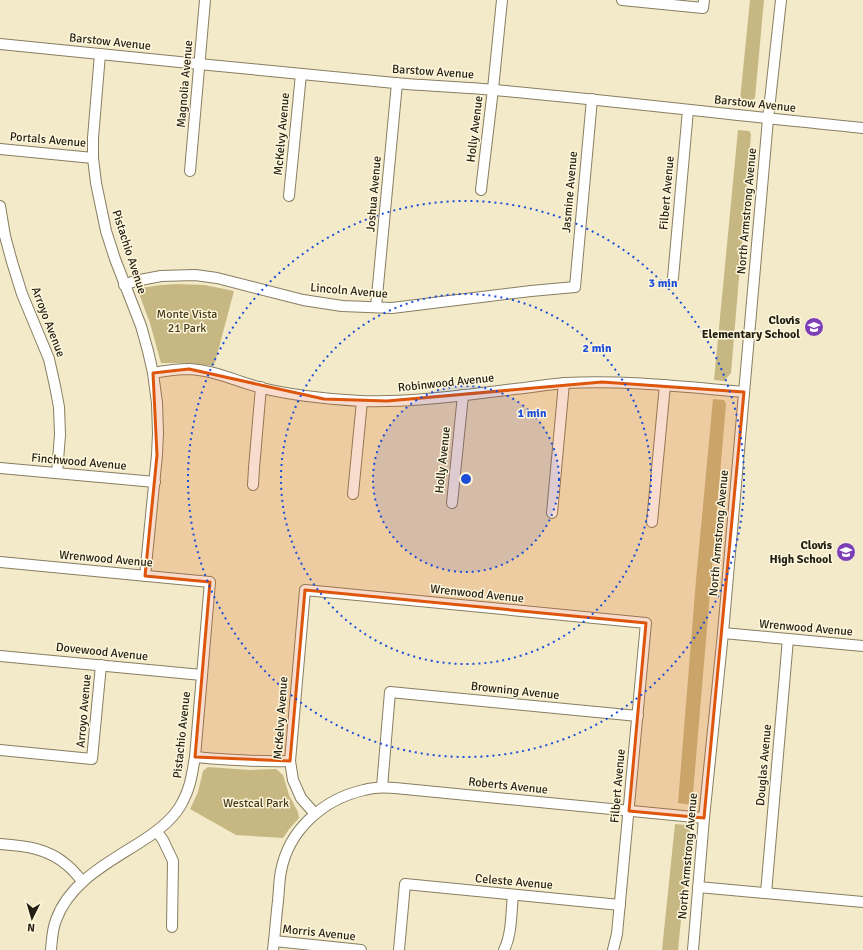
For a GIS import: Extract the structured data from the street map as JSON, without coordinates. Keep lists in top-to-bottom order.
{
  "streets": {
    "street": [
      "Barstow Avenue",
      "Magnolia Avenue",
      "Holly Avenue",
      "McKelvy Avenue",
      "Portals Avenue",
      "Jasmine Avenue",
      "Filbert Avenue",
      "Joshua Avenue",
      "North Armstrong Avenue",
      "Pistachio Avenue",
      "Lincoln Avenue",
      "Arroyo Avenue",
      "Robinwood Avenue",
      "Finchwood Avenue",
      "Wrenwood Avenue",
      "Dovewood Avenue",
      "Browning Avenue",
      "Douglas Avenue",
      "Roberts Avenue",
      "Celeste Avenue",
      "Morris Avenue"
    ]
  },
  "crossings": [
    ["Barstow Avenue", "Magnolia Avenue"],
    ["Barstow Avenue", "Holly Avenue"],
    ["Barstow Avenue", "McKelvy Avenue"],
    ["Barstow Avenue", "Jasmine Avenue"],
    ["Barstow Avenue", "Filbert Avenue"],
    ["Barstow Avenue", "Joshua Avenue"],
    ["Barstow Avenue", "North Armstrong Avenue"],
    ["Barstow Avenue", "Pistachio Avenue"],
    ["Holly Avenue", "Robinwood Avenue"],
    ["McKelvy Avenue", "Wrenwood Avenue"],
    ["McKelvy Avenue", "Roberts Avenue"],
    ["Portals Avenue", "Pistachio Avenue"],
    ["Jasmine Avenue", "Lincoln Avenue"],
    ["Filbert Avenue", "Wrenwood Avenue"],
    ["Filbert Avenue", "Browning Avenue"],
    ["Filbert Avenue", "Roberts Avenue"],
    ["Filbert Avenue", "Celeste Avenue"],
    ["Joshua Avenue", "Lincoln Avenue"],
    ["North Armstrong Avenue", "Robinwood Avenue"],
    ["North Armstrong Avenue", "Wrenwood Avenue"],
    ["North Armstrong Avenue", "Roberts Avenue"],
    ["Pistachio Avenue", "Lincoln Avenue"],
    ["Pistachio Avenue", "Robinwood Avenue"],
    ["Pistachio Avenue", "Finchwood Avenue"],
    ["Pistachio Avenue", "Wrenwood Avenue"],
    ["Pistachio Avenue", "Dovewood Avenue"],
    ["Arroyo Avenue", "Finchwood Avenue"],
    ["Arroyo Avenue", "Dovewood Avenue"],
    ["Wrenwood Avenue", "Douglas Avenue"],
    ["Browning Avenue", "Roberts Avenue"]
  ],
  "parks": ["Monte Vista 21 Park", "Westcal Park"],
  "places": {
    "school or university": ["Clovis Elementary School", "Clovis High School"]
  },
  "north": "bottom",
  "rings": ["3 min", "2 min", "1 min"]
}
